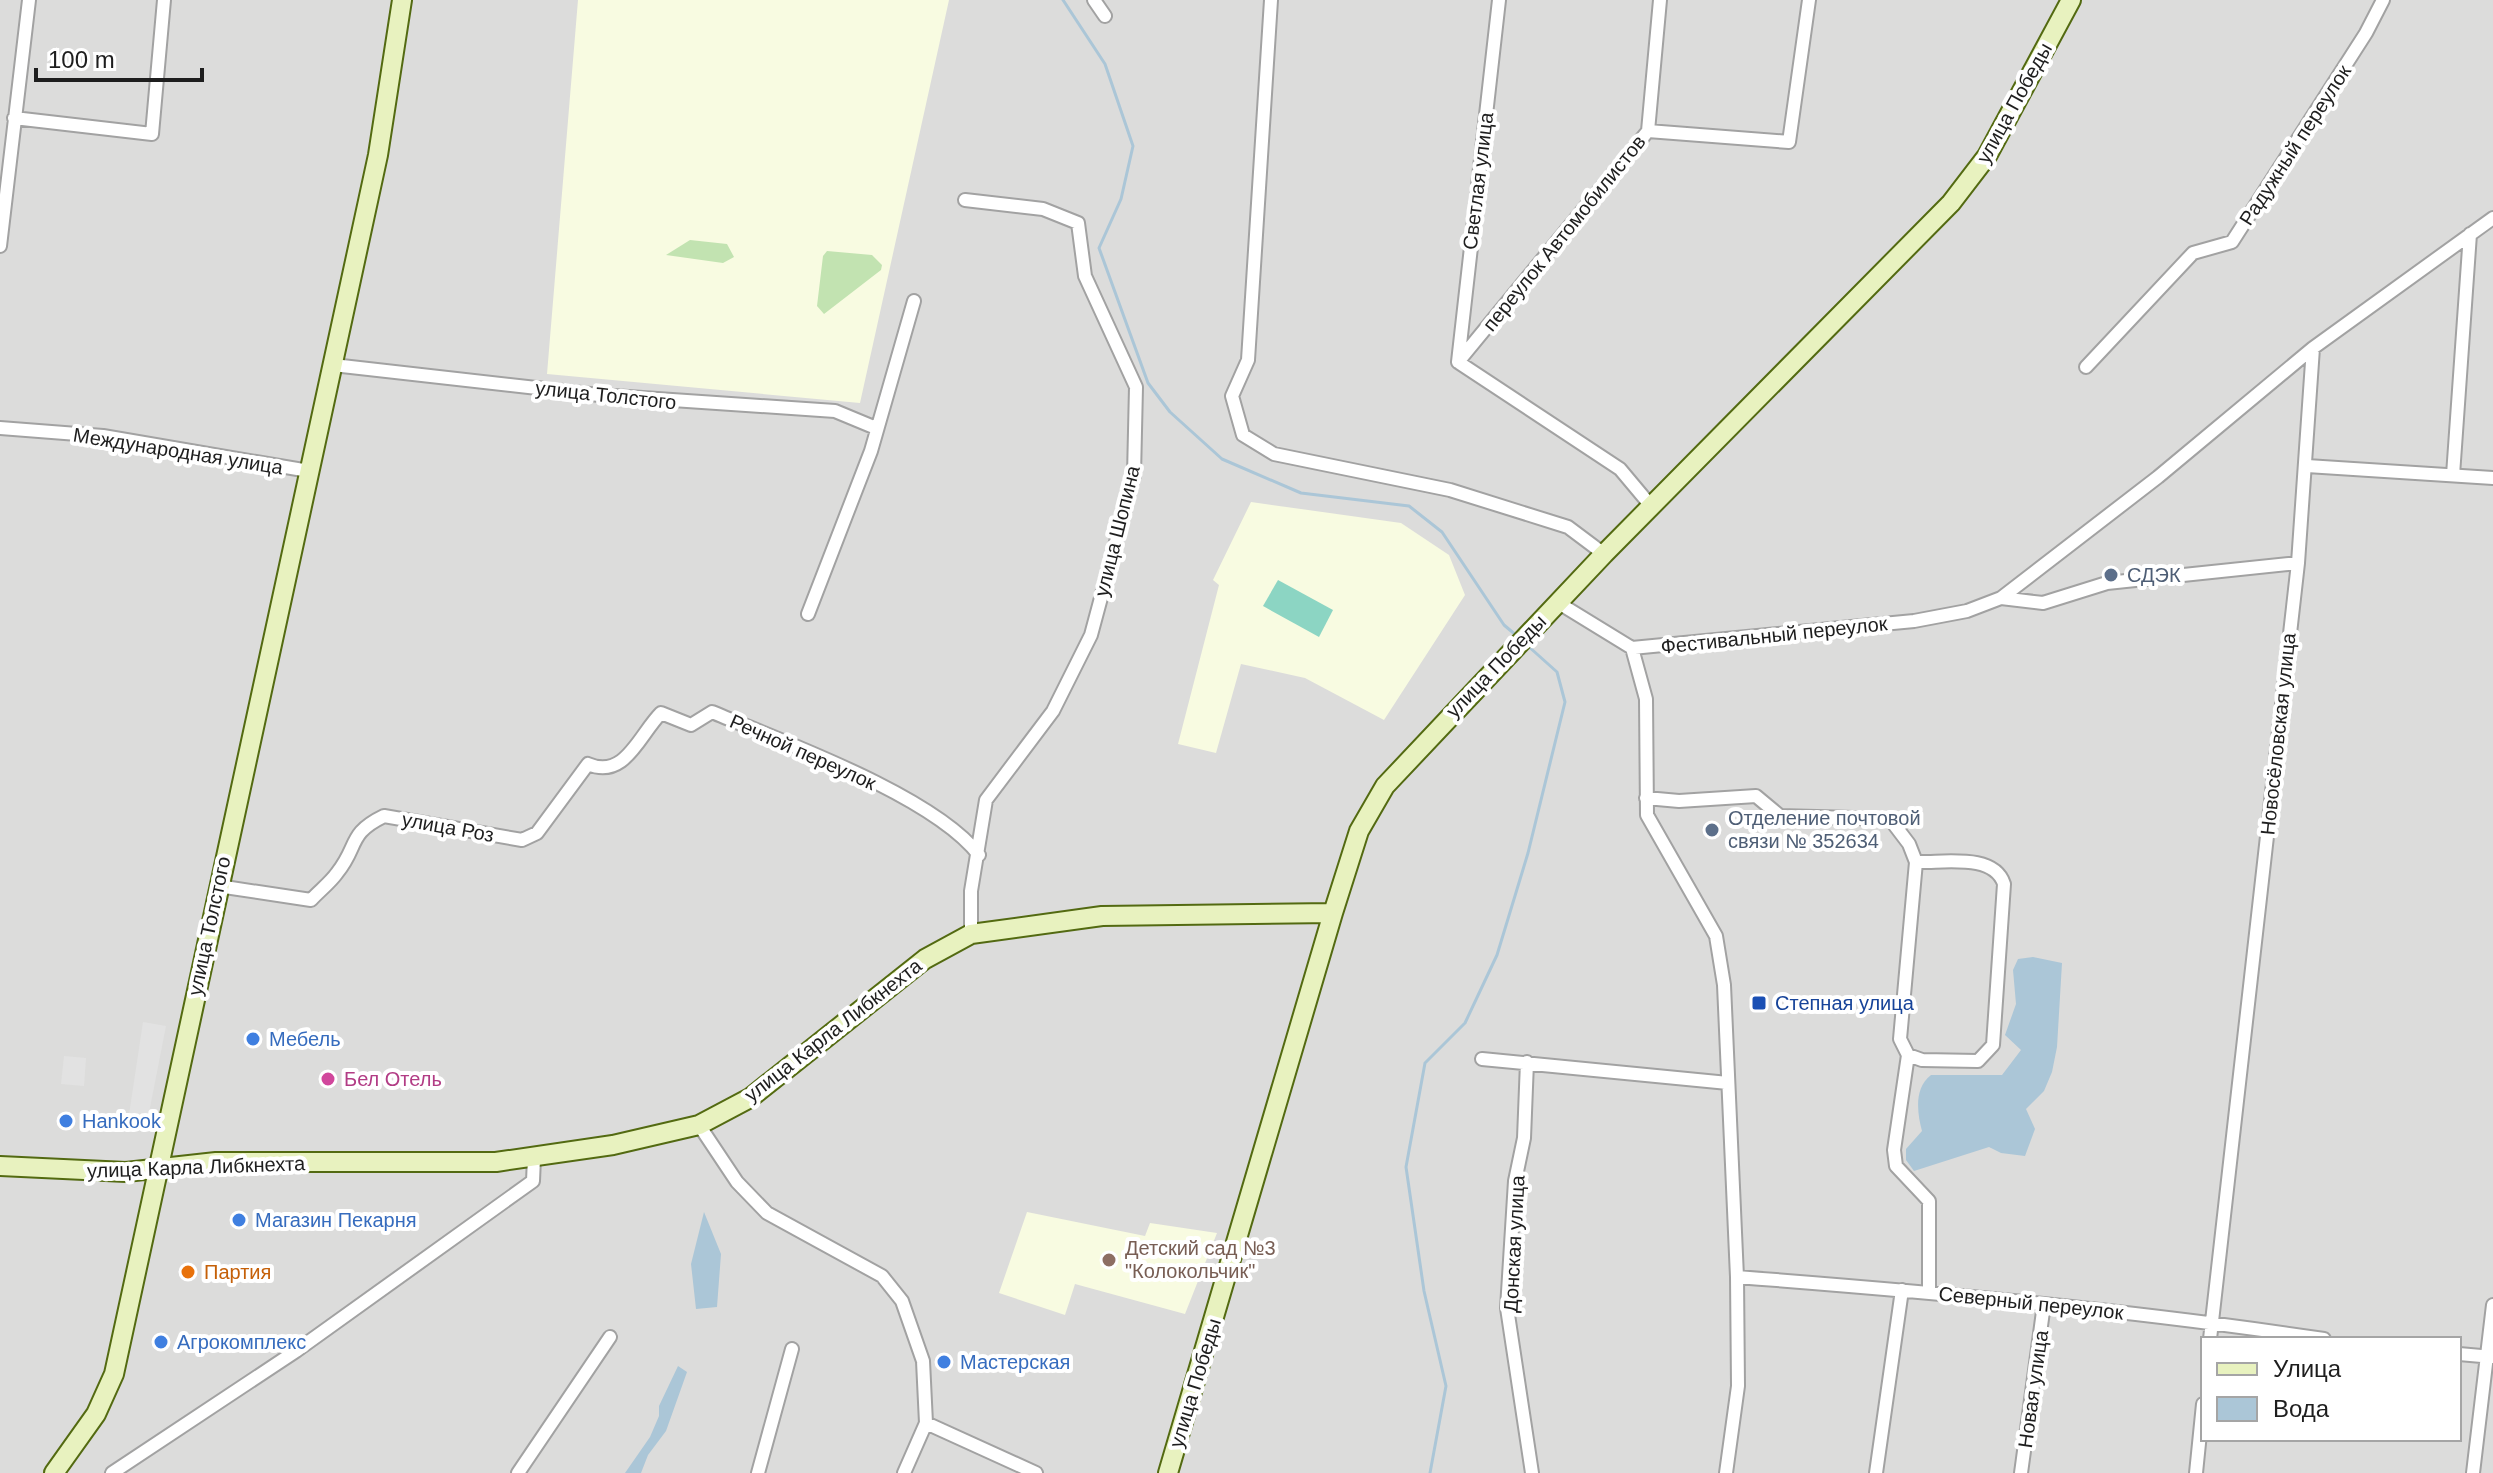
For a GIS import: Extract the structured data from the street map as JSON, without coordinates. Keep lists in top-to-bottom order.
{
  "streets": {
    "street": [
      "улица Победы",
      "Радужный переулок",
      "Светлая улица",
      "переулок Автомобилистов",
      "улица Толстого",
      "Международная улица",
      "улица Шопина",
      "Фестивальный переулок",
      "Новосёловская улица",
      "Речной переулок",
      "улица Роз",
      "улица Карла Либкнехта",
      "Донская улица",
      "Северный переулок",
      "Новая улица"
    ]
  },
  "crossings": [
    ["улица Победы", "Фестивальный переулок"],
    ["улица Победы", "улица Карла Либкнехта"],
    ["Светлая улица", "переулок Автомобилистов"],
    ["улица Толстого", "Международная улица"],
    ["улица Толстого", "улица Роз"],
    ["улица Толстого", "улица Карла Либкнехта"],
    ["улица Шопина", "Речной переулок"],
    ["улица Шопина", "улица Карла Либкнехта"],
    ["Фестивальный переулок", "Новосёловская улица"],
    ["Новосёловская улица", "Северный переулок"],
    ["Речной переулок", "улица Роз"],
    ["Северный переулок", "Новая улица"]
  ],
  "places": {
    "other": [
      "СДЭК",
      "Отделение почтовой связи № 352634",
      "Мебель",
      "Бел Отель",
      "Hankook",
      "Магазин Пекарня",
      "Детский сад №3 \"Колокольчик\"",
      "Партия",
      "Агрокомплекс",
      "Мастерская"
    ],
    "transit": ["Степная улица"]
  },
  "legend": ["Улица", "Вода"],
  "scale_bar": "100 m"
}
